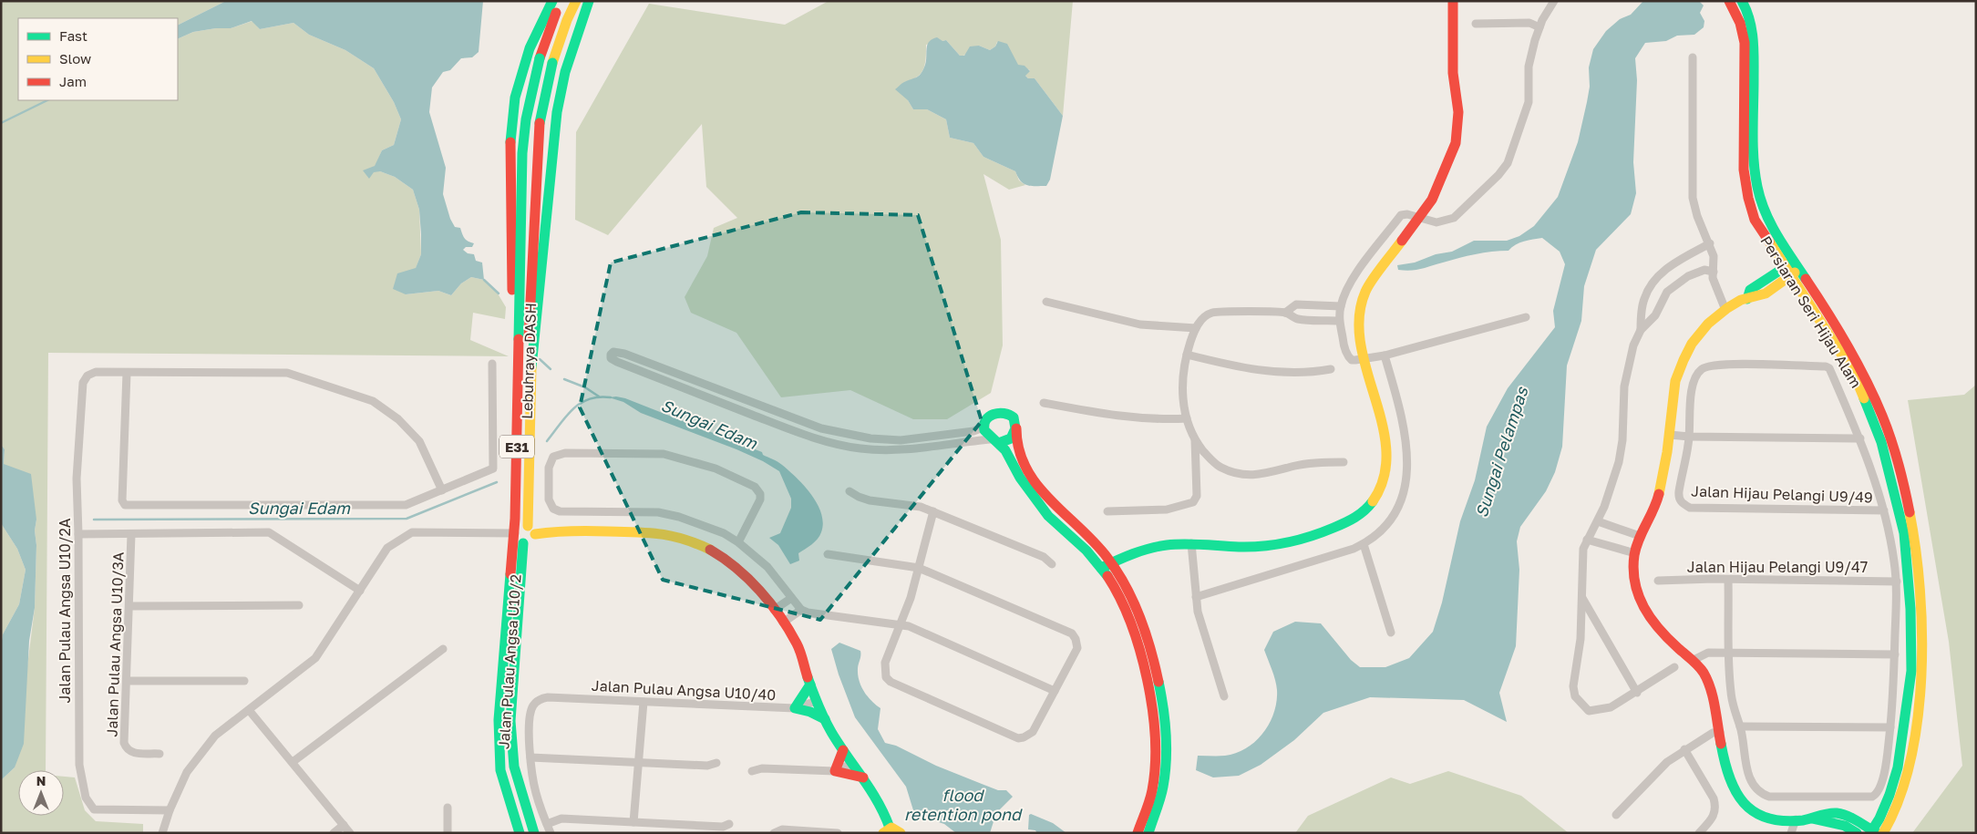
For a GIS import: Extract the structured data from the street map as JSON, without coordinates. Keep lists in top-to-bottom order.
{
  "streets": {
    "main road": [
      "Persiaran Seri Hijau Alam",
      "Lebuhraya DASH",
      "E31",
      "Jalan Pulau Angsa U10/2"
    ],
    "street": [
      "Jalan Hijau Pelangi U9/49",
      "Jalan Hijau Pelangi U9/47",
      "Jalan Pulau Angsa U10/2A",
      "Jalan Pulau Angsa U10/3A",
      "Jalan Pulau Angsa U10/40"
    ]
  },
  "crossings": [
    ["Lebuhraya DASH", "Jalan Pulau Angsa U10/2"]
  ],
  "water": ["Sungai Edam", "Sungai Pelampas", "flood retention pond"],
  "legend": ["Fast", "Slow", "Jam"],
  "north": "top"
}
